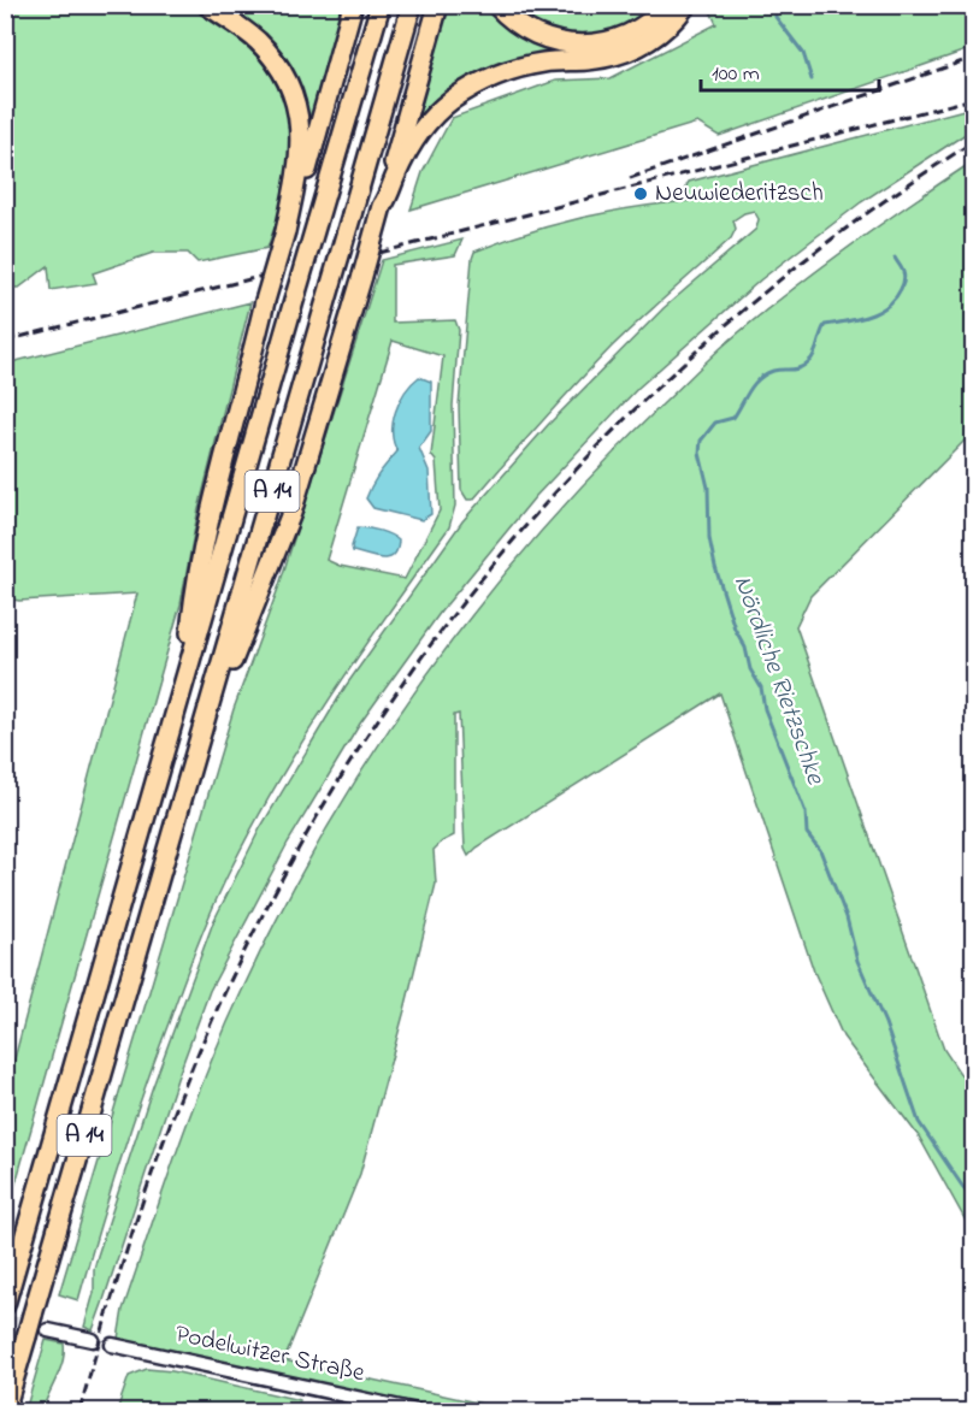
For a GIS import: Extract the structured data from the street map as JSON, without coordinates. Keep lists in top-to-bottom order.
{
  "streets": {
    "highway": ["A 14"],
    "street": ["Podelwitzer Straße"]
  },
  "water": ["Nördliche Rietzschke"],
  "places": ["Neuwiederitzsch"],
  "scale_bar": "100 m"
}
